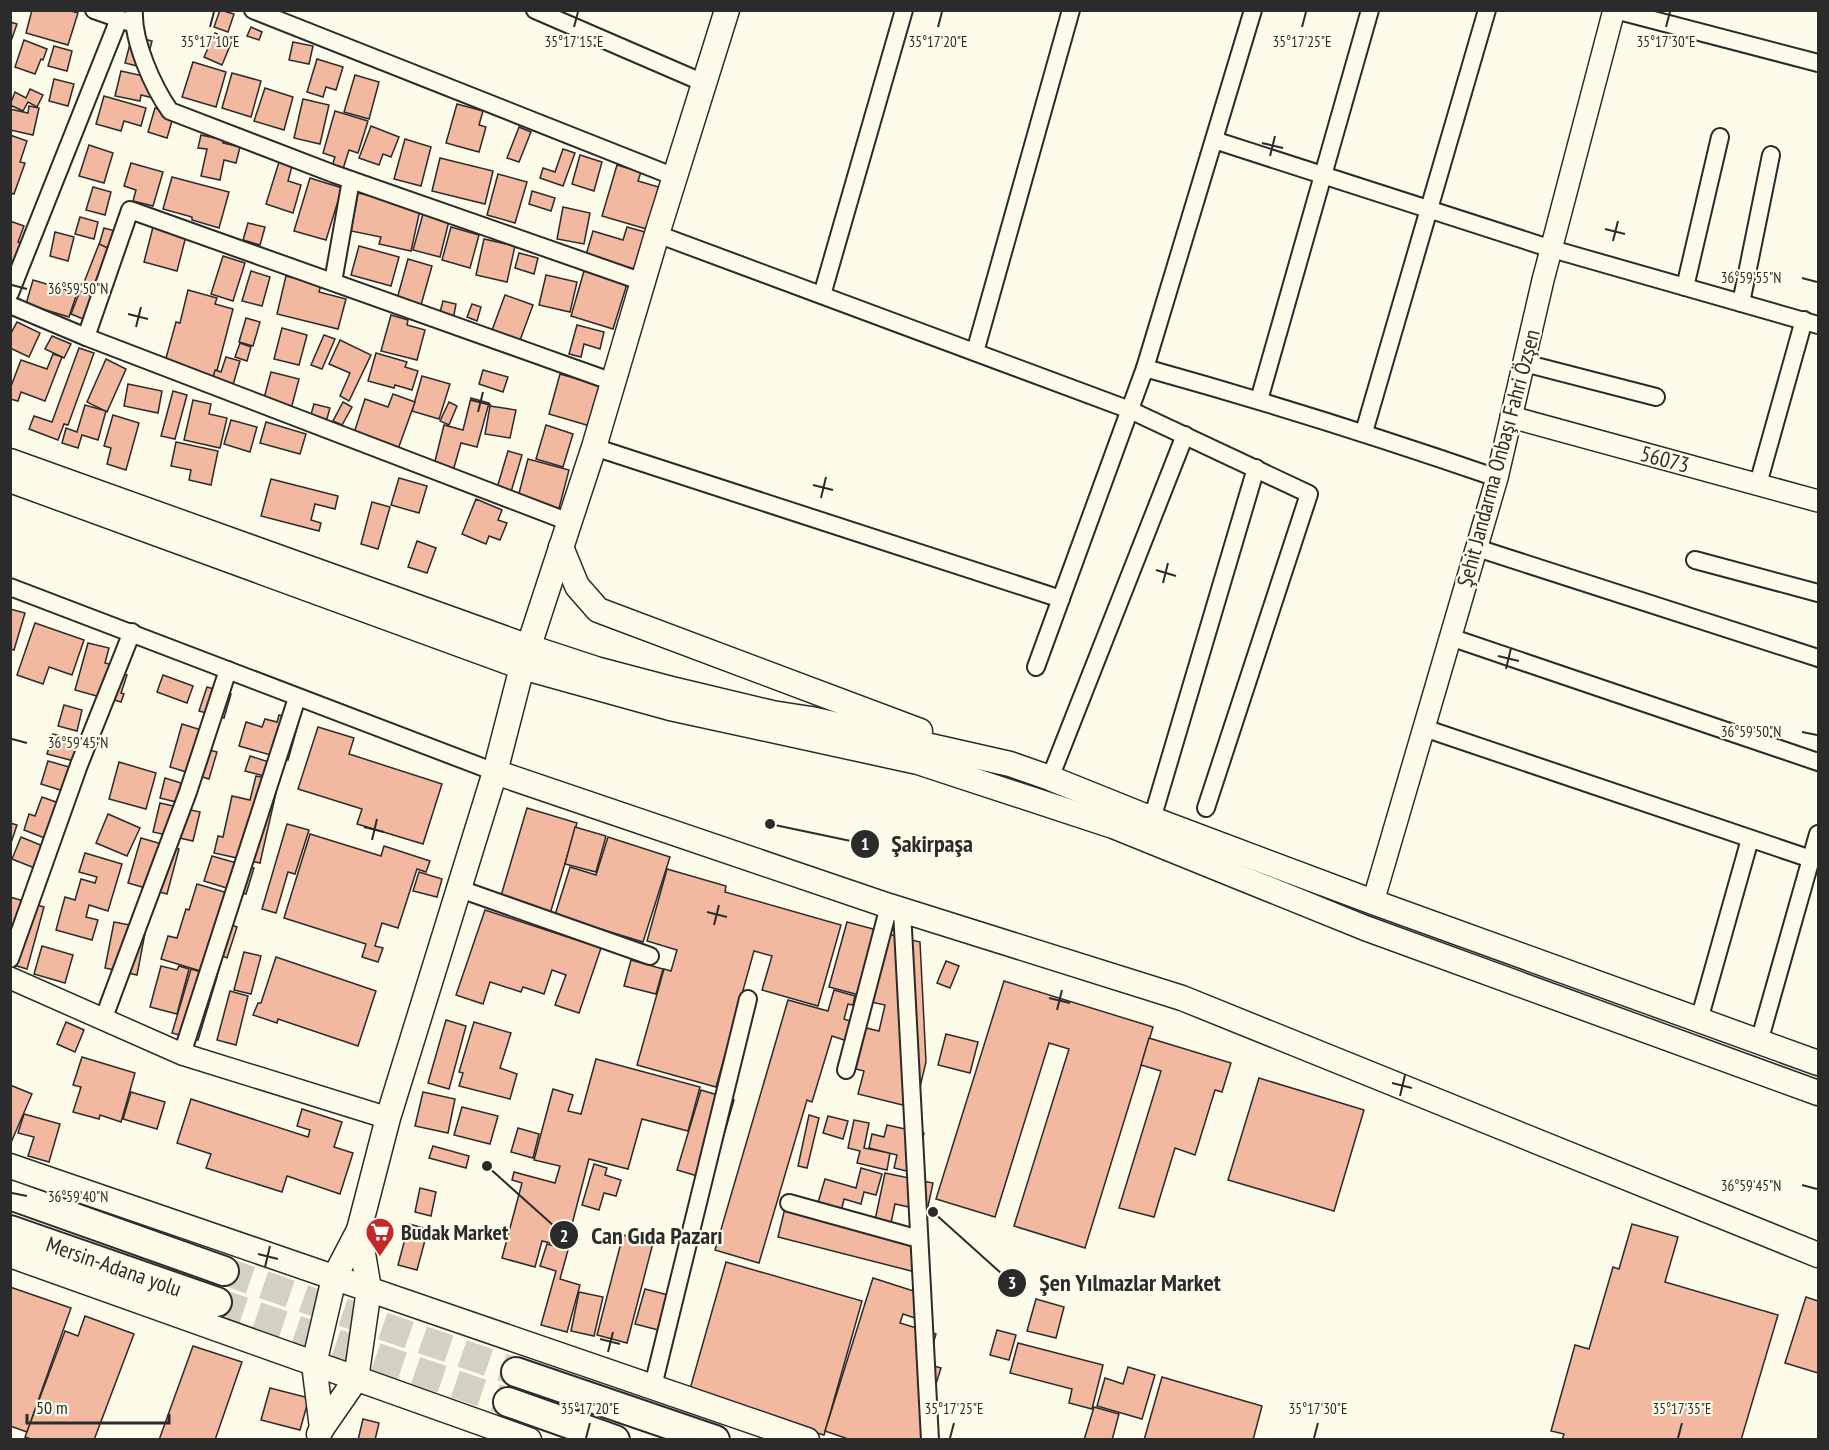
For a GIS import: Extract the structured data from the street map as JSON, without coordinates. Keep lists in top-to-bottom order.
{
  "streets": {
    "highway": ["Mersin-Adana yolu"],
    "street": ["Şehit Jandarma Onbaşı Fahri Özşen", "56073"]
  },
  "crossings": [
    ["Şehit Jandarma Onbaşı Fahri Özşen", "56073"]
  ],
  "places": {
    "other": ["Şakirpaşa", "Can Gıda Pazarı", "Şen Yılmazlar Market"],
    "supermarket": ["Budak Market"]
  },
  "scale_bar": "50 m",
  "coordinates": [
    "35°17'10\"E",
    "35°17'15\"E",
    "35°17'20\"E",
    "35°17'25\"E",
    "35°17'30\"E",
    "36°59'55\"N",
    "36°59'50\"N",
    "36°59'45\"N",
    "36°59'40\"N",
    "35°17'35\"E"
  ]
}
